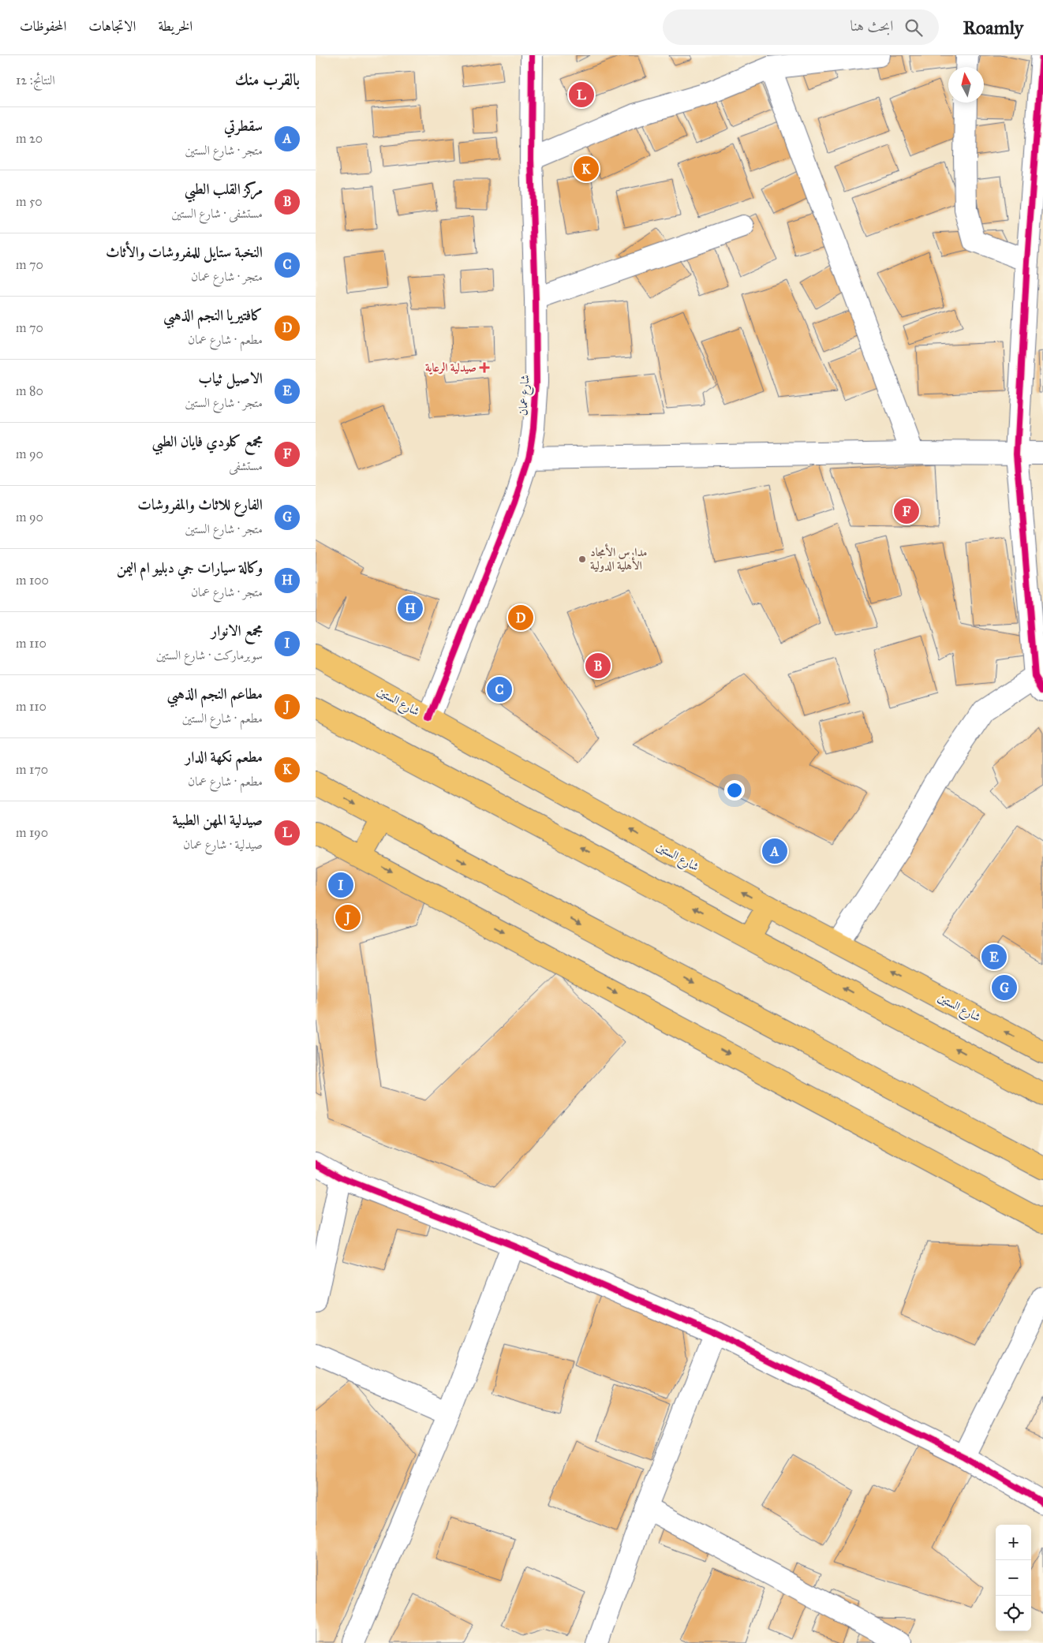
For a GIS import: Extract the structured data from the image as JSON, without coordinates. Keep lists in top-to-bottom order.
{
  "streets": {
    "main road": ["شارع الستين"],
    "street": ["شارع عمان"]
  },
  "crossings": [
    ["شارع عمان", "شارع الستين"]
  ],
  "places": {
    "health": ["صيدلية الرعاية"],
    "other": ["مدارس الأمجاد الأهلية الدولية"]
  },
  "north": "top",
  "page": {
    "header": "Roamly",
    "search": "ابحث هنا",
    "nav": ["الخريطة", "الاتجاهات", "المحفوظات"],
    "heading": ["بالقرب منك", "النتائج: 12"],
    "pins": [
      "L",
      "K",
      "F",
      "H",
      "D",
      "B",
      "C",
      "A",
      "I",
      "J",
      "E",
      "G"
    ],
    "list": [
      {
        "mark": "A",
        "name": "سقطرتي",
        "note": "متجر · شارع الستين",
        "value": "20 m"
      },
      {
        "mark": "B",
        "name": "مركز القلب الطبي",
        "note": "مستشفى · شارع الستين",
        "value": "50 m"
      },
      {
        "mark": "C",
        "name": "النخبة ستايل للمفروشات والأثاث",
        "note": "متجر · شارع عمان",
        "value": "70 m"
      },
      {
        "mark": "D",
        "name": "كافتيريا النجم الذهبي",
        "note": "مطعم · شارع عمان",
        "value": "70 m"
      },
      {
        "mark": "E",
        "name": "الاصيل ثياب",
        "note": "متجر · شارع الستين",
        "value": "80 m"
      },
      {
        "mark": "F",
        "name": "مجمع كلودي فايان الطبي",
        "note": "مستشفى",
        "value": "90 m"
      },
      {
        "mark": "G",
        "name": "الفارع للاثاث والمفروشات",
        "note": "متجر · شارع الستين",
        "value": "90 m"
      },
      {
        "mark": "H",
        "name": "وكالة سيارات جي دبليو ام اليمن",
        "note": "متجر · شارع عمان",
        "value": "100 m"
      },
      {
        "mark": "I",
        "name": "مجمع الانوار",
        "note": "سوبرماركت · شارع الستين",
        "value": "110 m"
      },
      {
        "mark": "J",
        "name": "مطاعم النجم الذهبي",
        "note": "مطعم · شارع الستين",
        "value": "110 m"
      },
      {
        "mark": "K",
        "name": "مطعم نكهة الدار",
        "note": "مطعم · شارع عمان",
        "value": "170 m"
      },
      {
        "mark": "L",
        "name": "صيدلية المهن الطبية",
        "note": "صيدلية · شارع عمان",
        "value": "190 m"
      }
    ],
    "map_buttons": ["+", "−"]
  }
}
